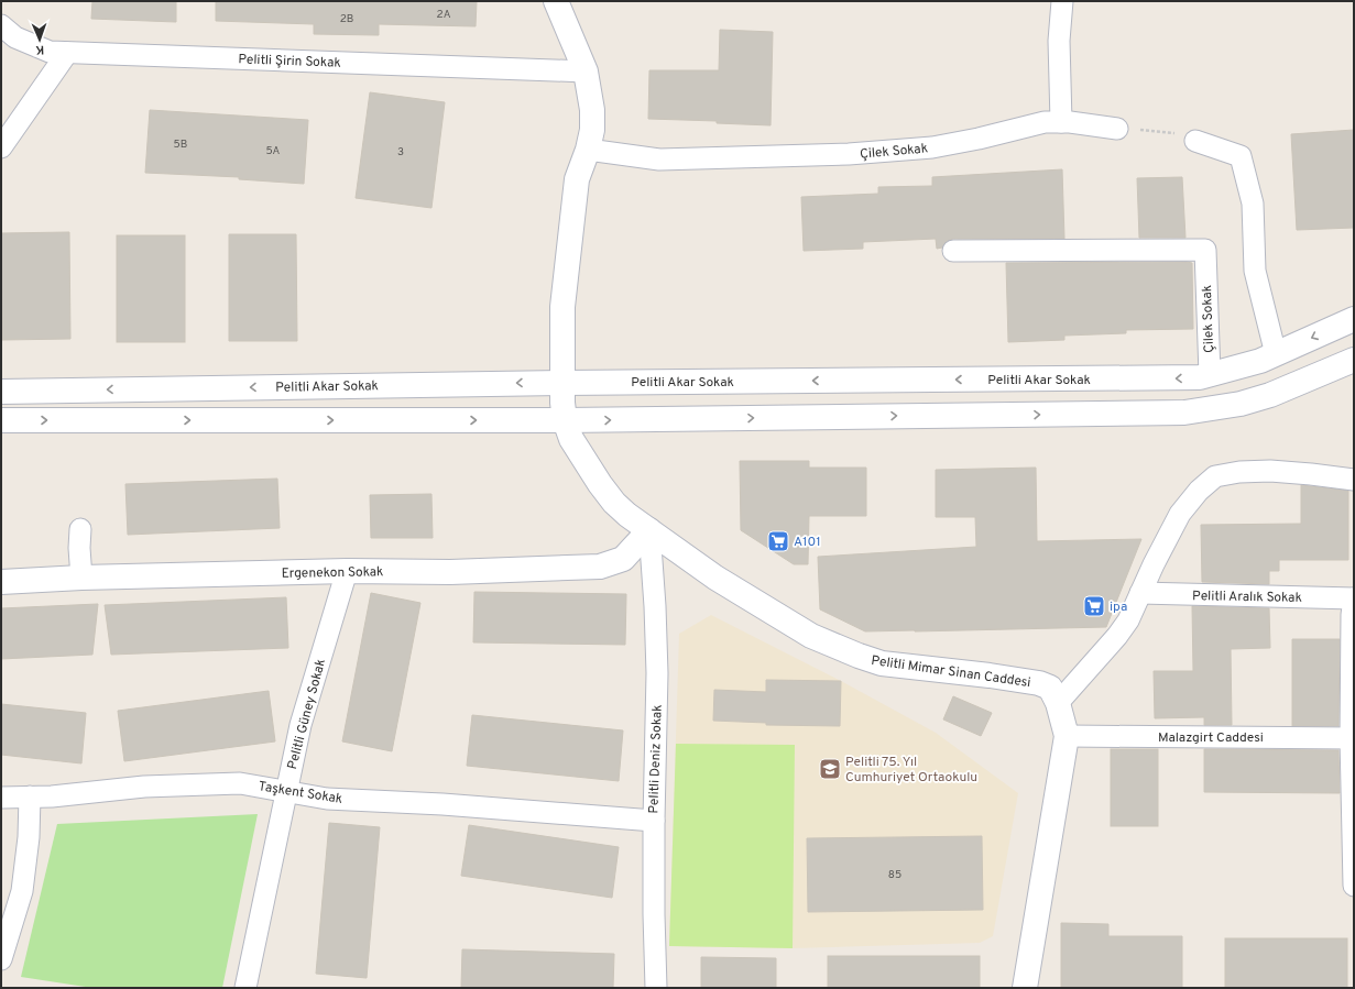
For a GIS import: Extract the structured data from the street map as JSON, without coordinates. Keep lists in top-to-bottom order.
{
  "streets": {
    "main road": ["Pelitli Akar Sokak", "Ergenekon Sokak", "Pelitli Mimar Sinan Caddesi"],
    "street": [
      "Pelitli Şirin Sokak",
      "Çilek Sokak",
      "Pelitli Aralık Sokak",
      "Pelitli Güney Sokak",
      "Malazgirt Caddesi",
      "Pelitli Deniz Sokak",
      "Taşkent Sokak"
    ]
  },
  "crossings": [
    ["Pelitli Şirin Sokak", "Pelitli Mimar Sinan Caddesi"],
    ["Çilek Sokak", "Pelitli Akar Sokak"],
    ["Çilek Sokak", "Pelitli Mimar Sinan Caddesi"],
    ["Pelitli Akar Sokak", "Pelitli Mimar Sinan Caddesi"],
    ["Ergenekon Sokak", "Pelitli Mimar Sinan Caddesi"],
    ["Ergenekon Sokak", "Pelitli Güney Sokak"],
    ["Ergenekon Sokak", "Pelitli Deniz Sokak"],
    ["Pelitli Mimar Sinan Caddesi", "Malazgirt Caddesi"],
    ["Pelitli Mimar Sinan Caddesi", "Pelitli Deniz Sokak"],
    ["Pelitli Güney Sokak", "Taşkent Sokak"],
    ["Pelitli Deniz Sokak", "Taşkent Sokak"]
  ],
  "places": {
    "supermarket": ["A101", "ipa"],
    "school or university": ["Pelitli 75. Yıl Cumhuriyet Ortaokulu"]
  },
  "house_numbers": [
    "2A",
    "2B",
    "5B",
    "5A",
    "3",
    "85"
  ],
  "north": "bottom"
}
